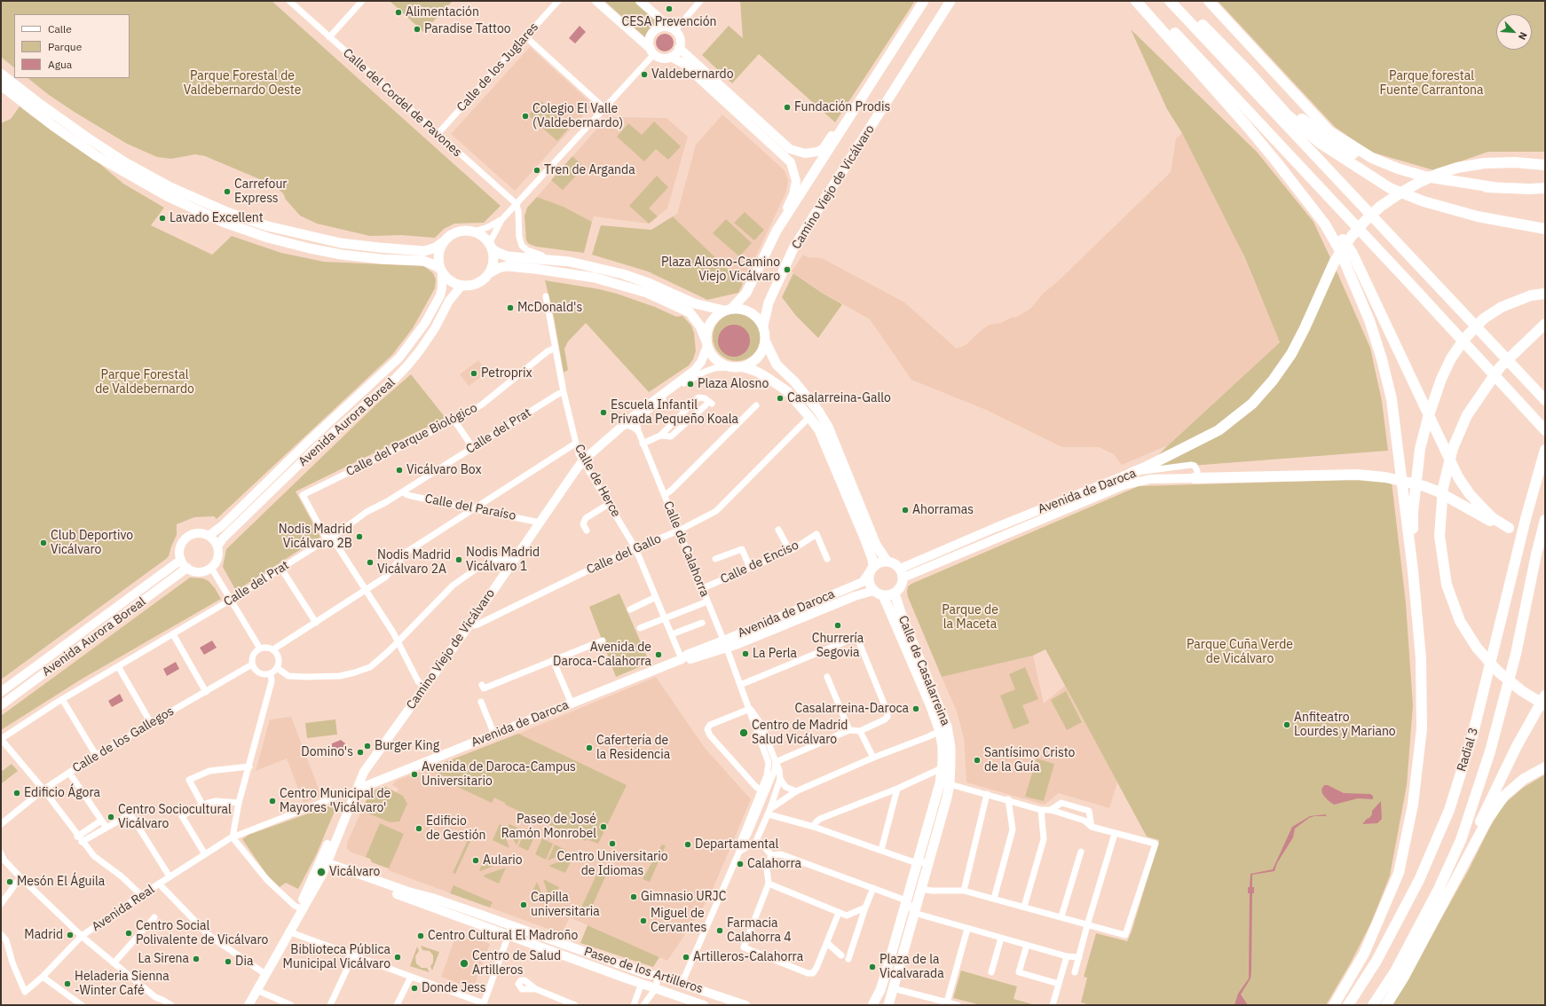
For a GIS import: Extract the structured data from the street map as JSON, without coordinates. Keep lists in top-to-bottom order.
{
  "streets": {
    "highway": ["Radial 3"],
    "main road": ["Camino Viejo de Vicálvaro", "Calle de Casalarreina"],
    "street": [
      "Calle de los Juglares",
      "Calle del Cordel de Pavones",
      "Avenida Aurora Boreal",
      "Calle del Prat",
      "Calle del Parque Biológico",
      "Calle de Herce",
      "Avenida de Daroca",
      "Calle del Paraíso",
      "Calle de Calahorra",
      "Calle del Gallo",
      "Calle de Enciso",
      "Calle de los Gallegos",
      "Avenida Real",
      "Paseo de los Artilleros"
    ]
  },
  "crossings": [
    ["Calle de los Juglares", "Calle del Cordel de Pavones"],
    ["Camino Viejo de Vicálvaro", "Calle del Parque Biológico"],
    ["Camino Viejo de Vicálvaro", "Calle de Herce"],
    ["Camino Viejo de Vicálvaro", "Avenida de Daroca"],
    ["Camino Viejo de Vicálvaro", "Calle del Paraíso"],
    ["Camino Viejo de Vicálvaro", "Calle del Gallo"],
    ["Camino Viejo de Vicálvaro", "Paseo de los Artilleros"],
    ["Calle del Prat", "Calle del Parque Biológico"],
    ["Calle del Prat", "Calle de Herce"],
    ["Calle del Prat", "Calle del Paraíso"],
    ["Calle del Parque Biológico", "Calle de Herce"],
    ["Calle de Herce", "Avenida de Daroca"],
    ["Calle de Herce", "Calle del Gallo"],
    ["Avenida de Daroca", "Calle de Calahorra"],
    ["Avenida de Daroca", "Calle de Casalarreina"],
    ["Calle de Calahorra", "Calle del Gallo"],
    ["Calle de Calahorra", "Calle de Enciso"],
    ["Calle de Calahorra", "Paseo de los Artilleros"]
  ],
  "parks": [
    "Parque Forestal de Valdebernardo Oeste",
    "Parque forestal Fuente Carrantona",
    "Parque Forestal de Valdebernardo",
    "Parque de la Maceta",
    "Parque Cuña Verde de Vicálvaro"
  ],
  "places": [
    "CESA Prevención",
    "Alimentación",
    "Paradise Tattoo",
    "Valdebernardo",
    "Fundación Prodis",
    "Colegio El Valle (Valdebernardo)",
    "Tren de Arganda",
    "Carrefour Express",
    "Lavado Excellent",
    "Plaza Alosno-Camino Viejo Vicálvaro",
    "McDonald's",
    "Petroprix",
    "Plaza Alosno",
    "Casalarreina-Gallo",
    "Escuela Infantil Privada Pequeño Koala",
    "Vicálvaro Box",
    "Ahorramas",
    "Nodis Madrid Vicálvaro 2B",
    "Club Deportivo Vicálvaro",
    "Nodis Madrid Vicálvaro 1",
    "Nodis Madrid Vicálvaro 2A",
    "Churrería Segovia",
    "La Perla",
    "Avenida de Daroca-Calahorra",
    "Casalarreina-Daroca",
    "Anfiteatro Lourdes y Mariano",
    "Centro de Madrid Salud Vicálvaro",
    "Burger King",
    "Cafertería de la Residencia",
    "Domino's",
    "Santísimo Cristo de la Guía",
    "Avenida de Daroca-Campus Universitario",
    "Edificio Ágora",
    "Centro Municipal de Mayores 'Vicálvaro'",
    "Centro Sociocultural Vicálvaro",
    "Paseo de José Ramón Monrobel",
    "Edificio de Gestión",
    "Centro Universitario de Idiomas",
    "Departamental",
    "Aulario",
    "Calahorra",
    "Vicálvaro",
    "Mesón El Águila",
    "Gimnasio URJC",
    "Capilla universitaria",
    "Miguel de Cervantes",
    "Farmacia Calahorra 4",
    "Centro Social Polivalente de Vicálvaro",
    "Madrid",
    "Centro Cultural El Madroño",
    "Biblioteca Pública Municipal Vicálvaro",
    "Artilleros-Calahorra",
    "La Sirena",
    "Dia",
    "Centro de Salud Artilleros",
    "Plaza de la Vicalvarada",
    "Heladeria Sienna -Winter Café",
    "Donde Jess"
  ],
  "legend": ["Calle", "Parque", "Agua"],
  "north": "bottom right"
}
